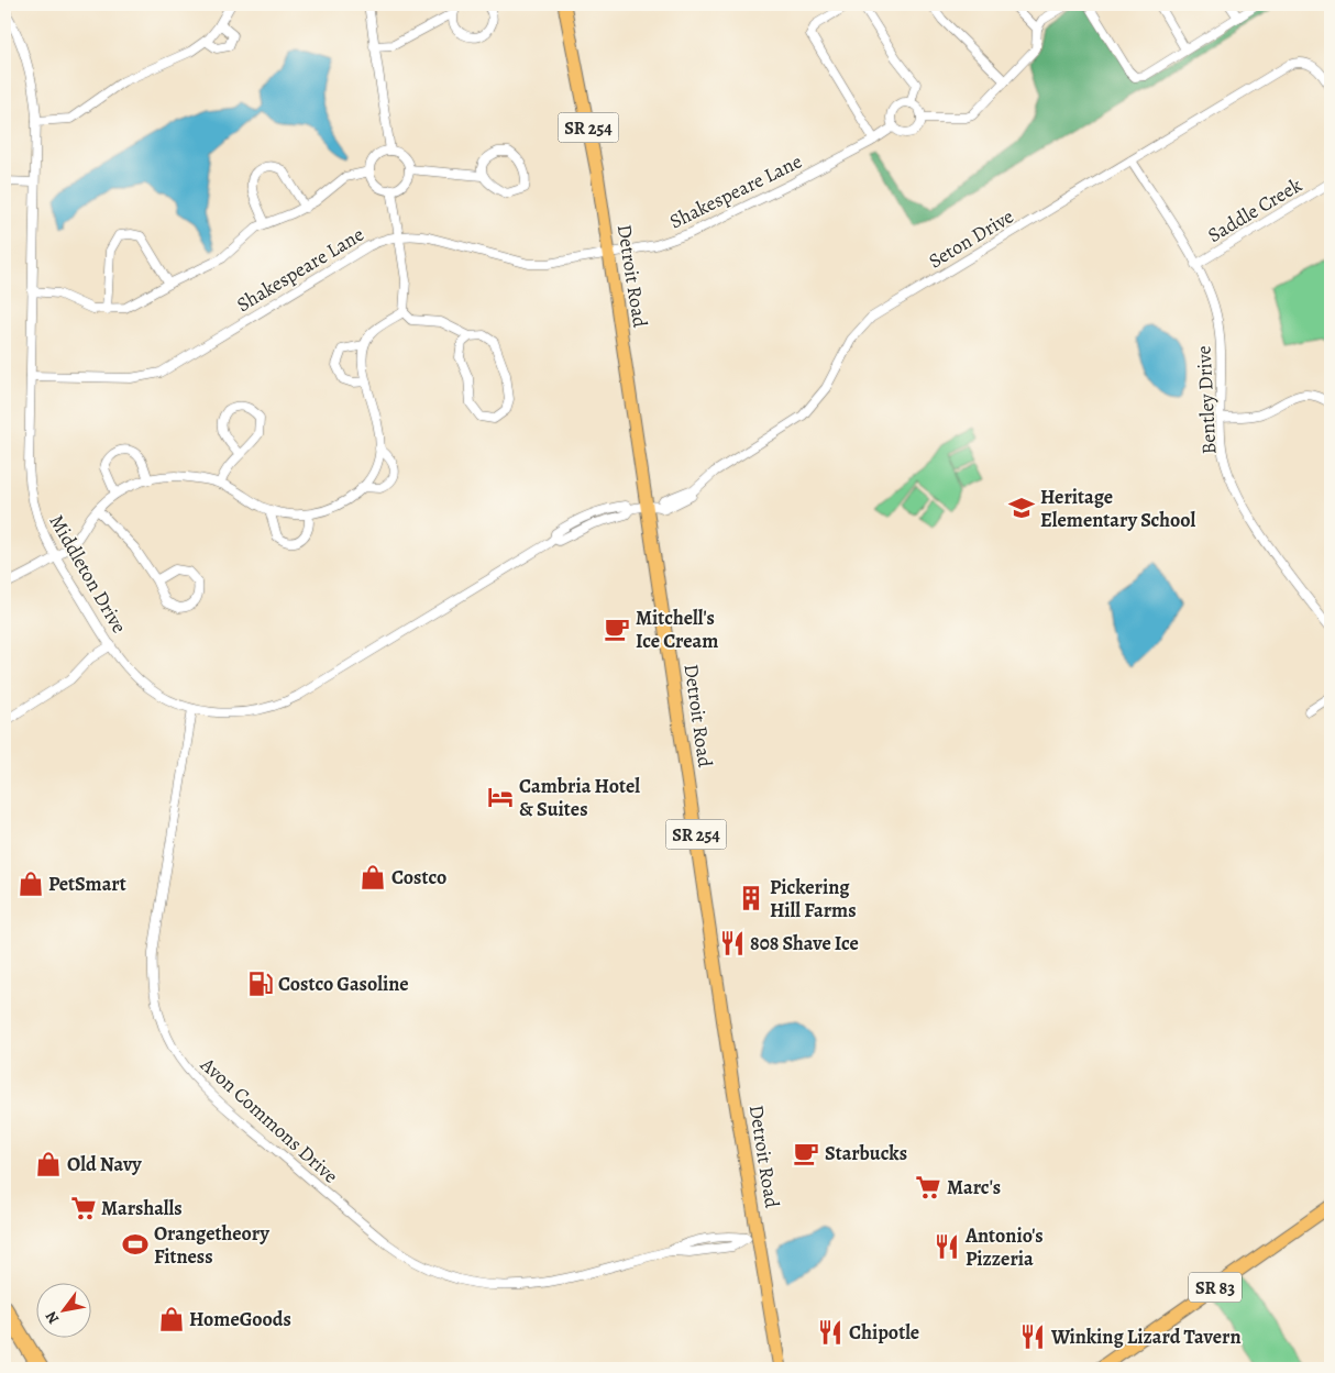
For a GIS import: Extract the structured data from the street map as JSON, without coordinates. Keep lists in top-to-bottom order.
{
  "streets": {
    "main road": ["SR 254", "Detroit Road", "SR 83"],
    "street": [
      "Shakespeare Lane",
      "Saddle Creek",
      "Seton Drive",
      "Bentley Drive",
      "Middleton Drive",
      "Avon Commons Drive"
    ]
  },
  "crossings": [
    ["Shakespeare Lane", "Detroit Road"],
    ["Shakespeare Lane", "Middleton Drive"],
    ["Saddle Creek", "Bentley Drive"],
    ["Seton Drive", "Detroit Road"],
    ["Seton Drive", "Bentley Drive"],
    ["Seton Drive", "Middleton Drive"],
    ["Detroit Road", "Middleton Drive"],
    ["Detroit Road", "Avon Commons Drive"],
    ["Middleton Drive", "Avon Commons Drive"]
  ],
  "places": {
    "school or university": ["Heritage Elementary School"],
    "cafe": ["Mitchell's Ice Cream", "Starbucks"],
    "hotel": ["Cambria Hotel & Suites"],
    "shop": [
      "Costco",
      "PetSmart",
      "Old Navy",
      "HomeGoods"
    ],
    "building": ["Pickering Hill Farms"],
    "restaurant": [
      "808 Shave Ice",
      "Antonio's Pizzeria",
      "Chipotle",
      "Winking Lizard Tavern"
    ],
    "fuel station": ["Costco Gasoline"],
    "supermarket": ["Marc's", "Marshalls"],
    "sports": ["Orangetheory Fitness"]
  },
  "north": "bottom left"
}
